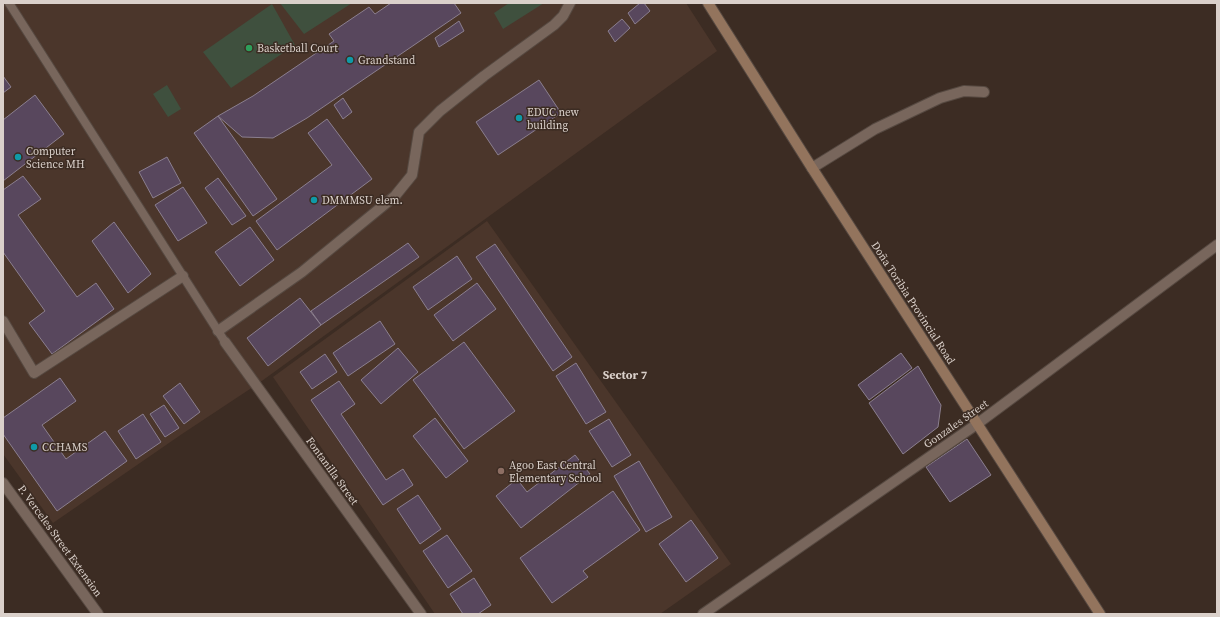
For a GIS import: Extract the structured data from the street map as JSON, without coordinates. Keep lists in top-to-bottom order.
{
  "streets": {
    "street": [
      "Doña Toribia Provincial Road",
      "Gonzales Street",
      "Fontanilla Street",
      "P. Verceles Street Extension"
    ]
  },
  "crossings": [
    ["Doña Toribia Provincial Road", "Gonzales Street"]
  ],
  "districts": ["Sector 7"],
  "places": [
    "Basketball Court",
    "Grandstand",
    "EDUC new building",
    "Computer Science MH",
    "DMMMSU elem.",
    "CCHAMS",
    "Agoo East Central Elementary School"
  ]
}
